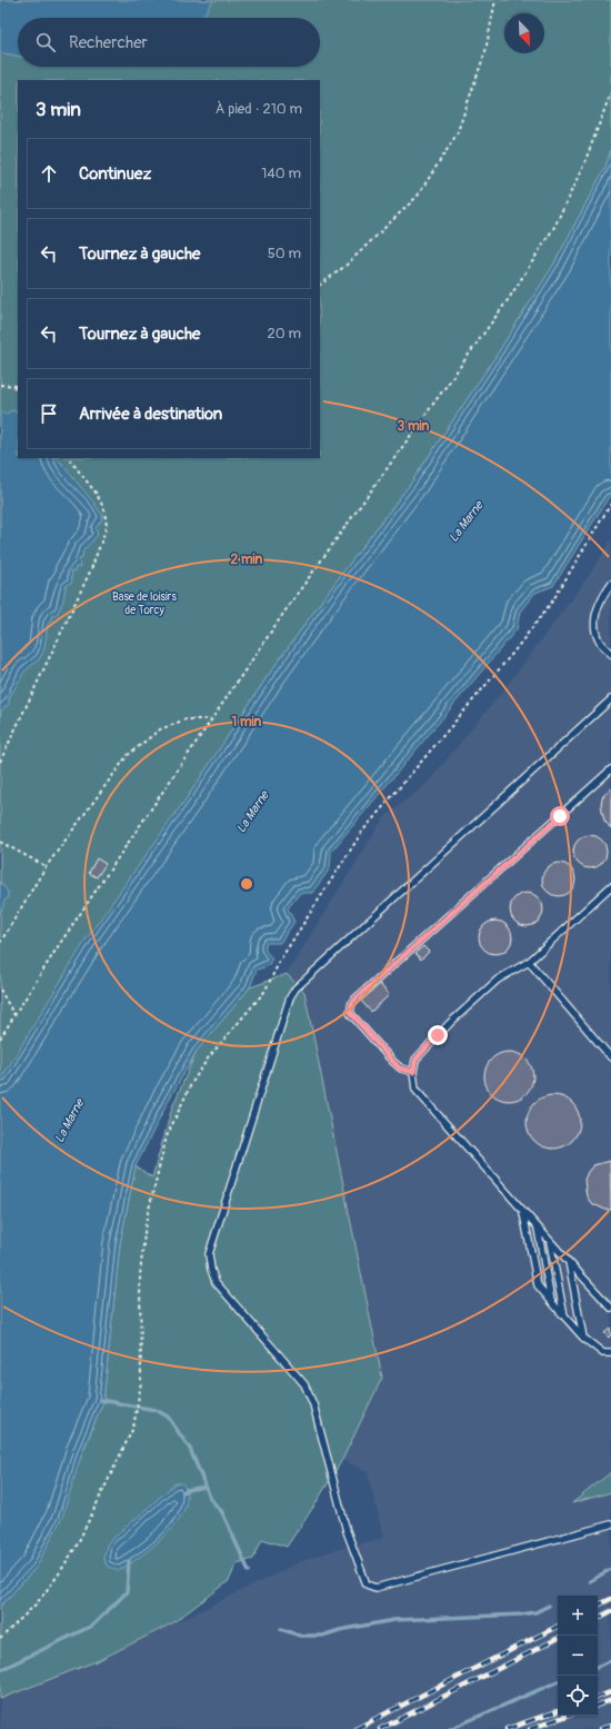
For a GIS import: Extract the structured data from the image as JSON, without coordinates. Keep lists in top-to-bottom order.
{
  "water": ["La Marne"],
  "parks": ["Base de loisirs de Torcy"],
  "north": "bottom right",
  "page": {
    "search": "Rechercher",
    "heading": ["3 min", "À pied · 210 m"],
    "list": [
      ["Continuez", "140 m"],
      ["Tournez à gauche", "50 m"],
      ["Tournez à gauche", "20 m"],
      "Arrivée à destination"
    ],
    "map_buttons": ["+", "−"]
  },
  "rings": ["3 min", "2 min", "1 min"]
}
